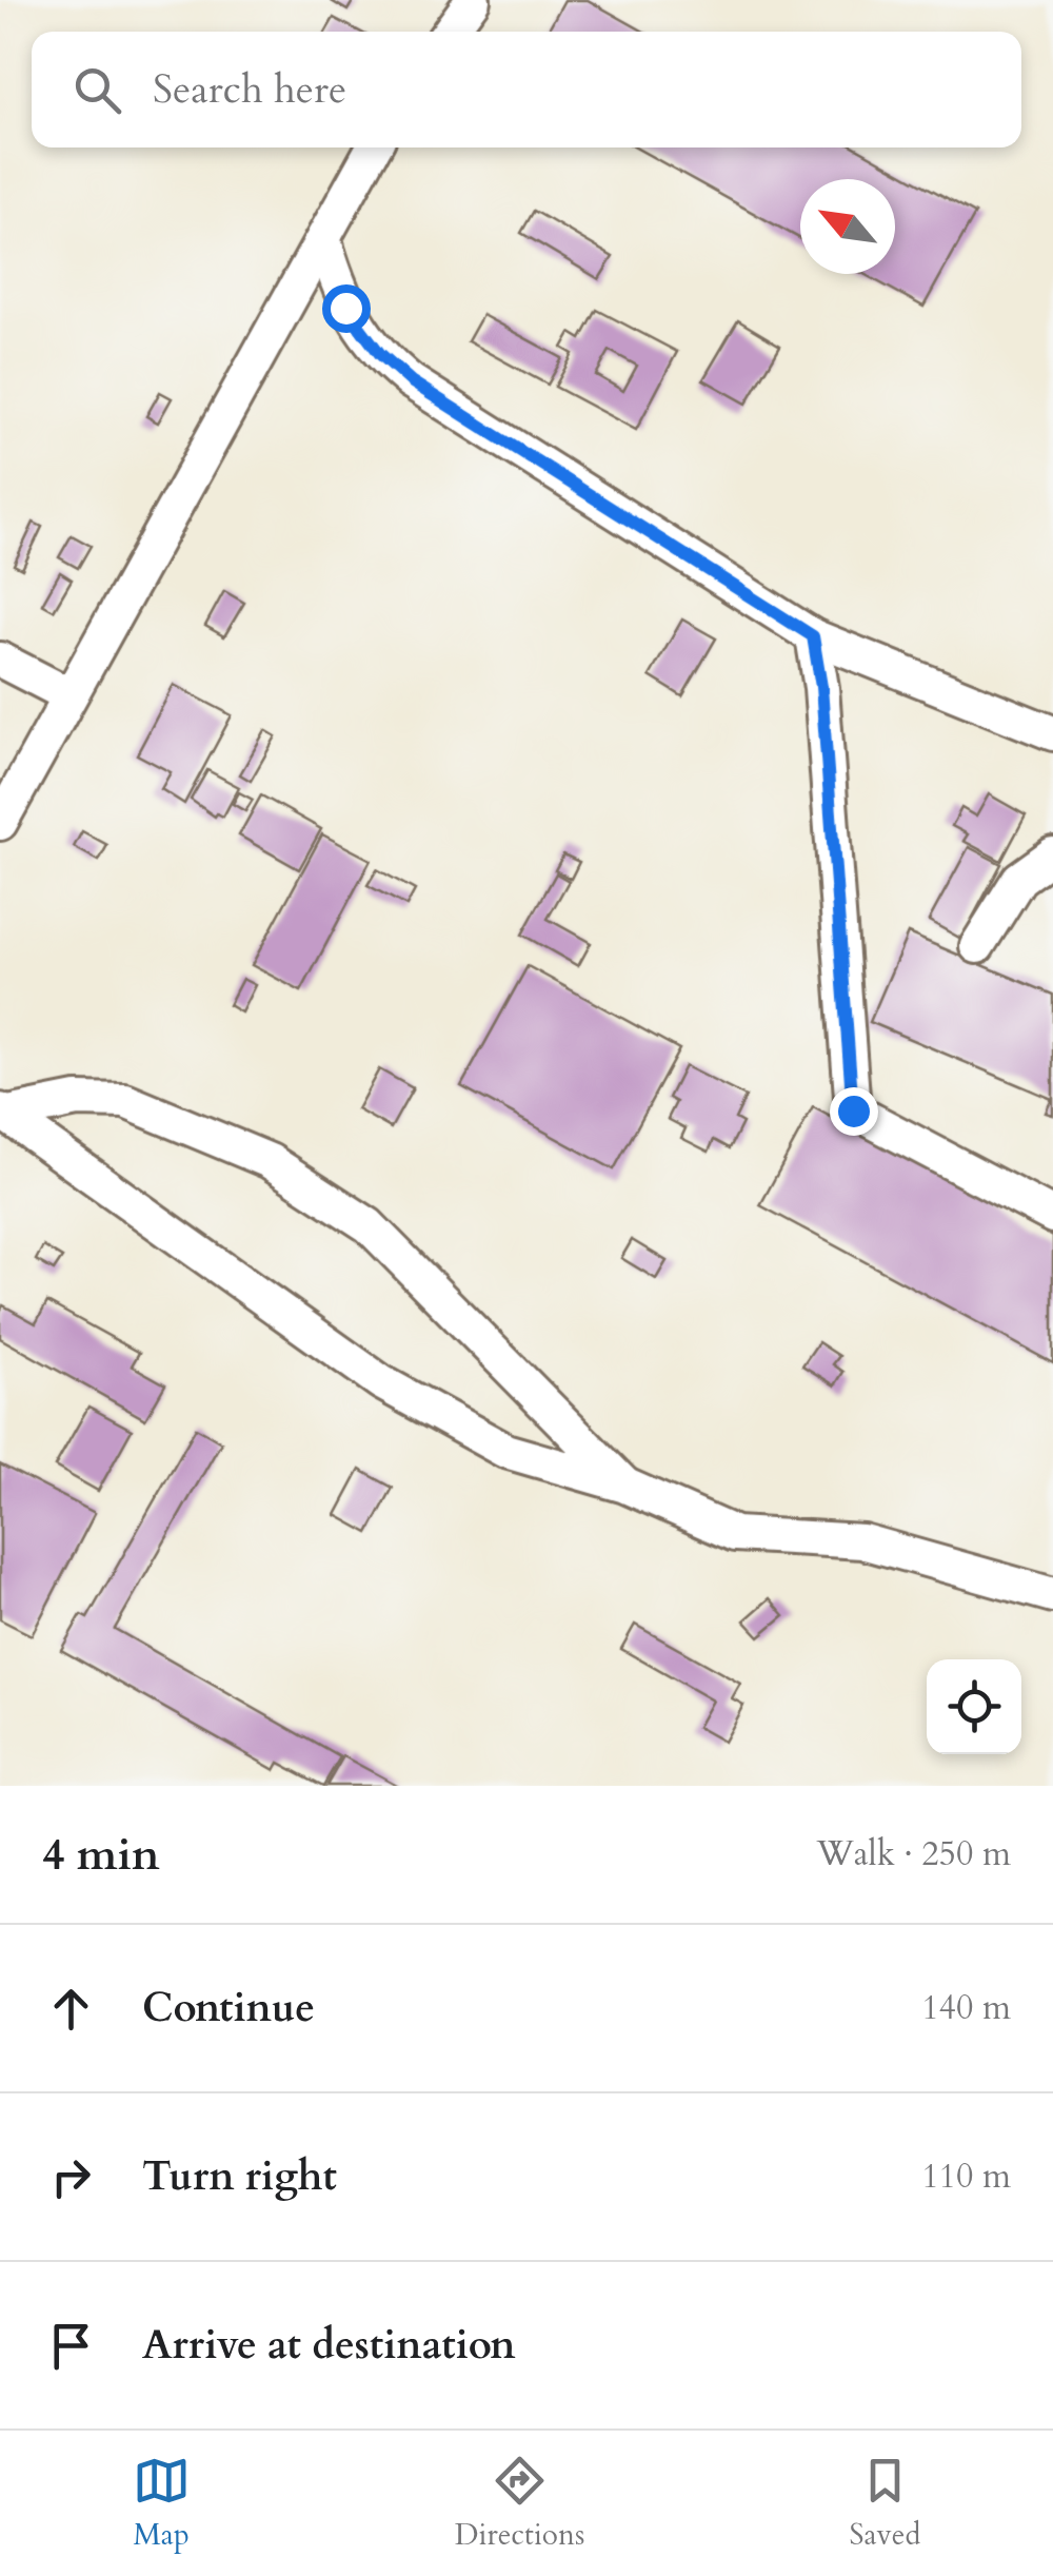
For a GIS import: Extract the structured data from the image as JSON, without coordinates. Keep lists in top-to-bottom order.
{
  "north": "top left",
  "page": {
    "search": "Search here",
    "heading": ["4 min", "Walk · 250 m"],
    "list": [
      ["Continue", "140 m"],
      ["Turn right", "110 m"],
      "Arrive at destination"
    ],
    "nav": ["Map", "Directions", "Saved"]
  }
}
